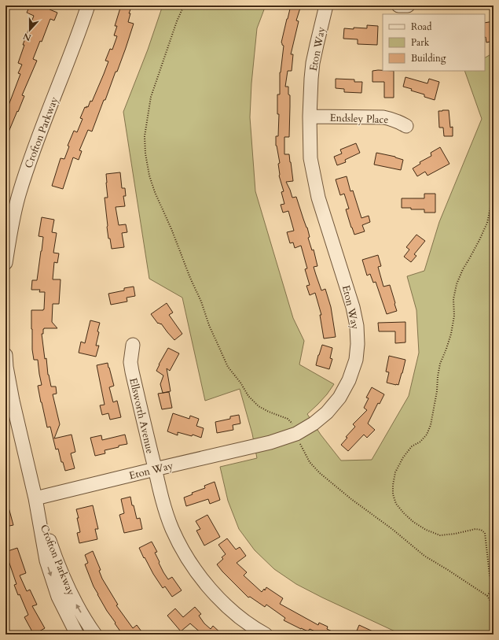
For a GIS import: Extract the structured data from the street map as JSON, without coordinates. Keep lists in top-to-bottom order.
{
  "streets": {
    "street": [
      "Eton Way",
      "Endsley Place",
      "Crofton Parkway",
      "Ellsworth Avenue"
    ]
  },
  "crossings": [
    ["Eton Way", "Endsley Place"],
    ["Eton Way", "Crofton Parkway"],
    ["Eton Way", "Ellsworth Avenue"]
  ],
  "legend": ["Road", "Park", "Building"],
  "north": "bottom"
}
